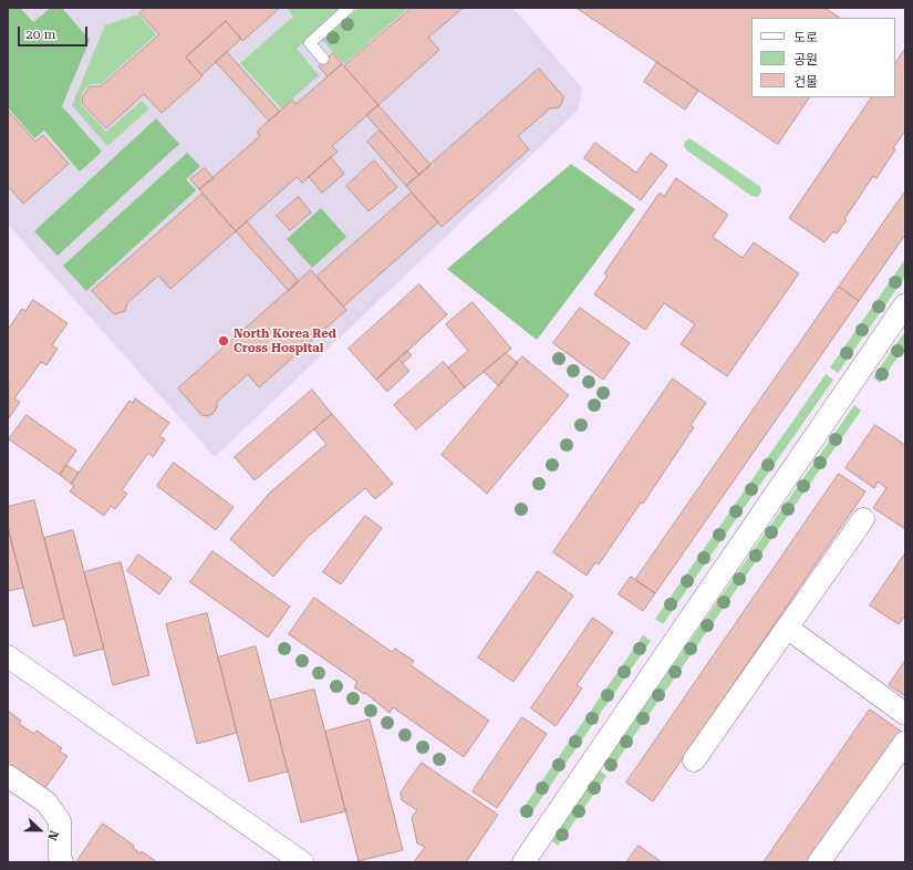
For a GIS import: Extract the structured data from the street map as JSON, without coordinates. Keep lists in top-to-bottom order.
{
  "places": ["North Korea Red Cross Hospital"],
  "legend": ["도로", "공원", "건물"],
  "scale_bar": "20 m",
  "north": "right"
}
